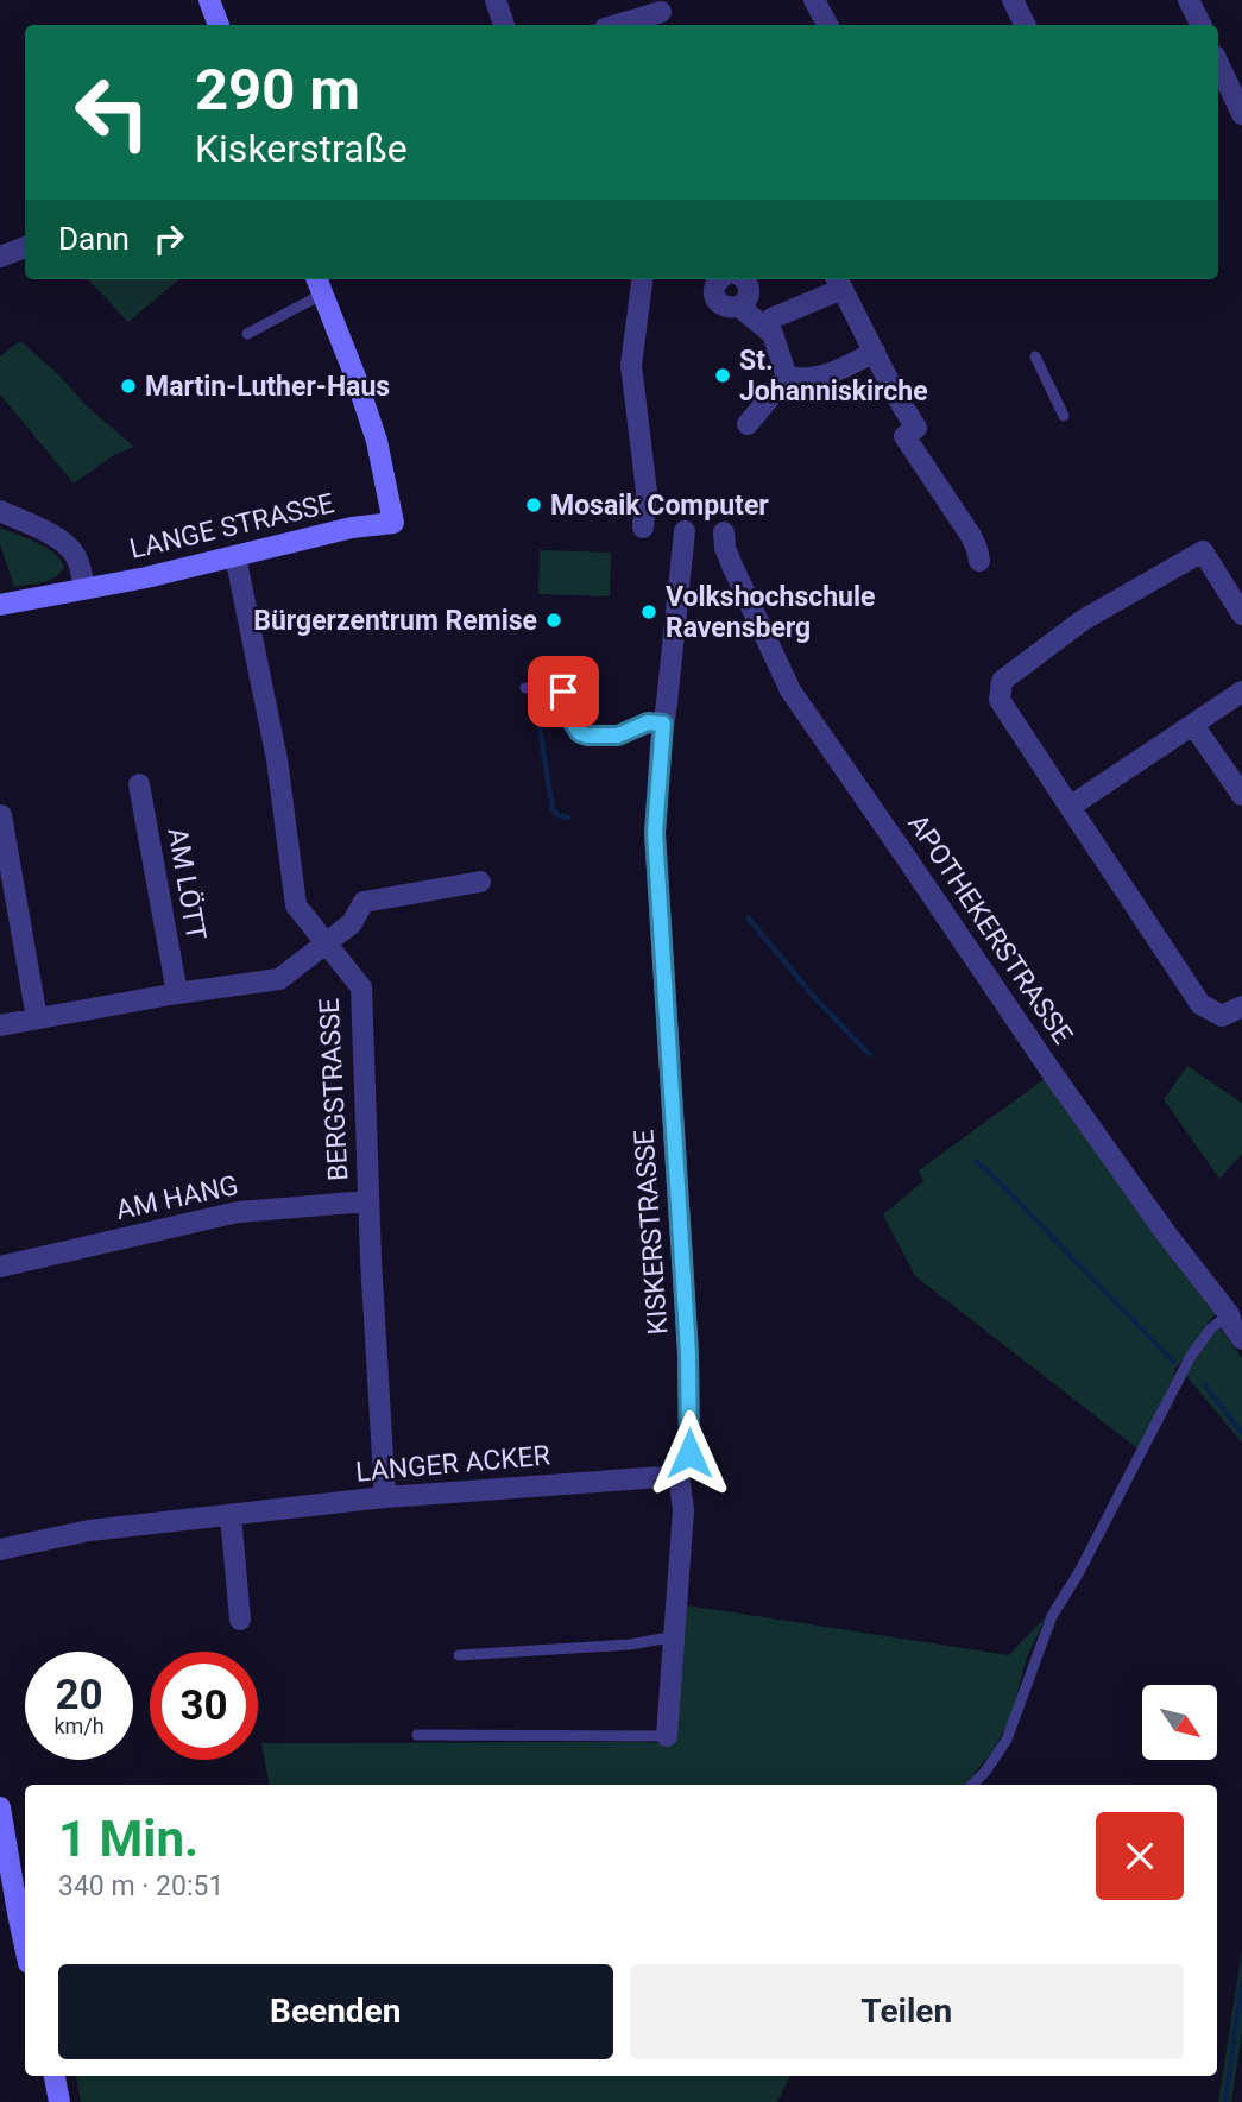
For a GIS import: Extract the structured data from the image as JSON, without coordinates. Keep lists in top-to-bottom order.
{
  "streets": {
    "street": [
      "LANGE STRASSE",
      "AM LÖTT",
      "APOTHEKERSTRASSE",
      "BERGSTRASSE",
      "AM HANG",
      "KISKERSTRASSE",
      "LANGER ACKER"
    ]
  },
  "crossings": [
    ["LANGE STRASSE", "BERGSTRASSE"],
    ["BERGSTRASSE", "AM HANG"],
    ["BERGSTRASSE", "LANGER ACKER"],
    ["KISKERSTRASSE", "LANGER ACKER"]
  ],
  "places": [
    "St. Johanniskirche",
    "Martin-Luther-Haus",
    "Mosaik Computer",
    "Volkshochschule Ravensberg",
    "Bürgerzentrum Remise"
  ],
  "north": "bottom right",
  "page": {
    "turn": ["290 m", "Kiskerstraße"],
    "then": "Dann",
    "speed": "20 km/h",
    "limit": "30",
    "heading": ["1 Min.", "340 m · 20:51"],
    "buttons": ["Beenden", "Teilen"]
  }
}
